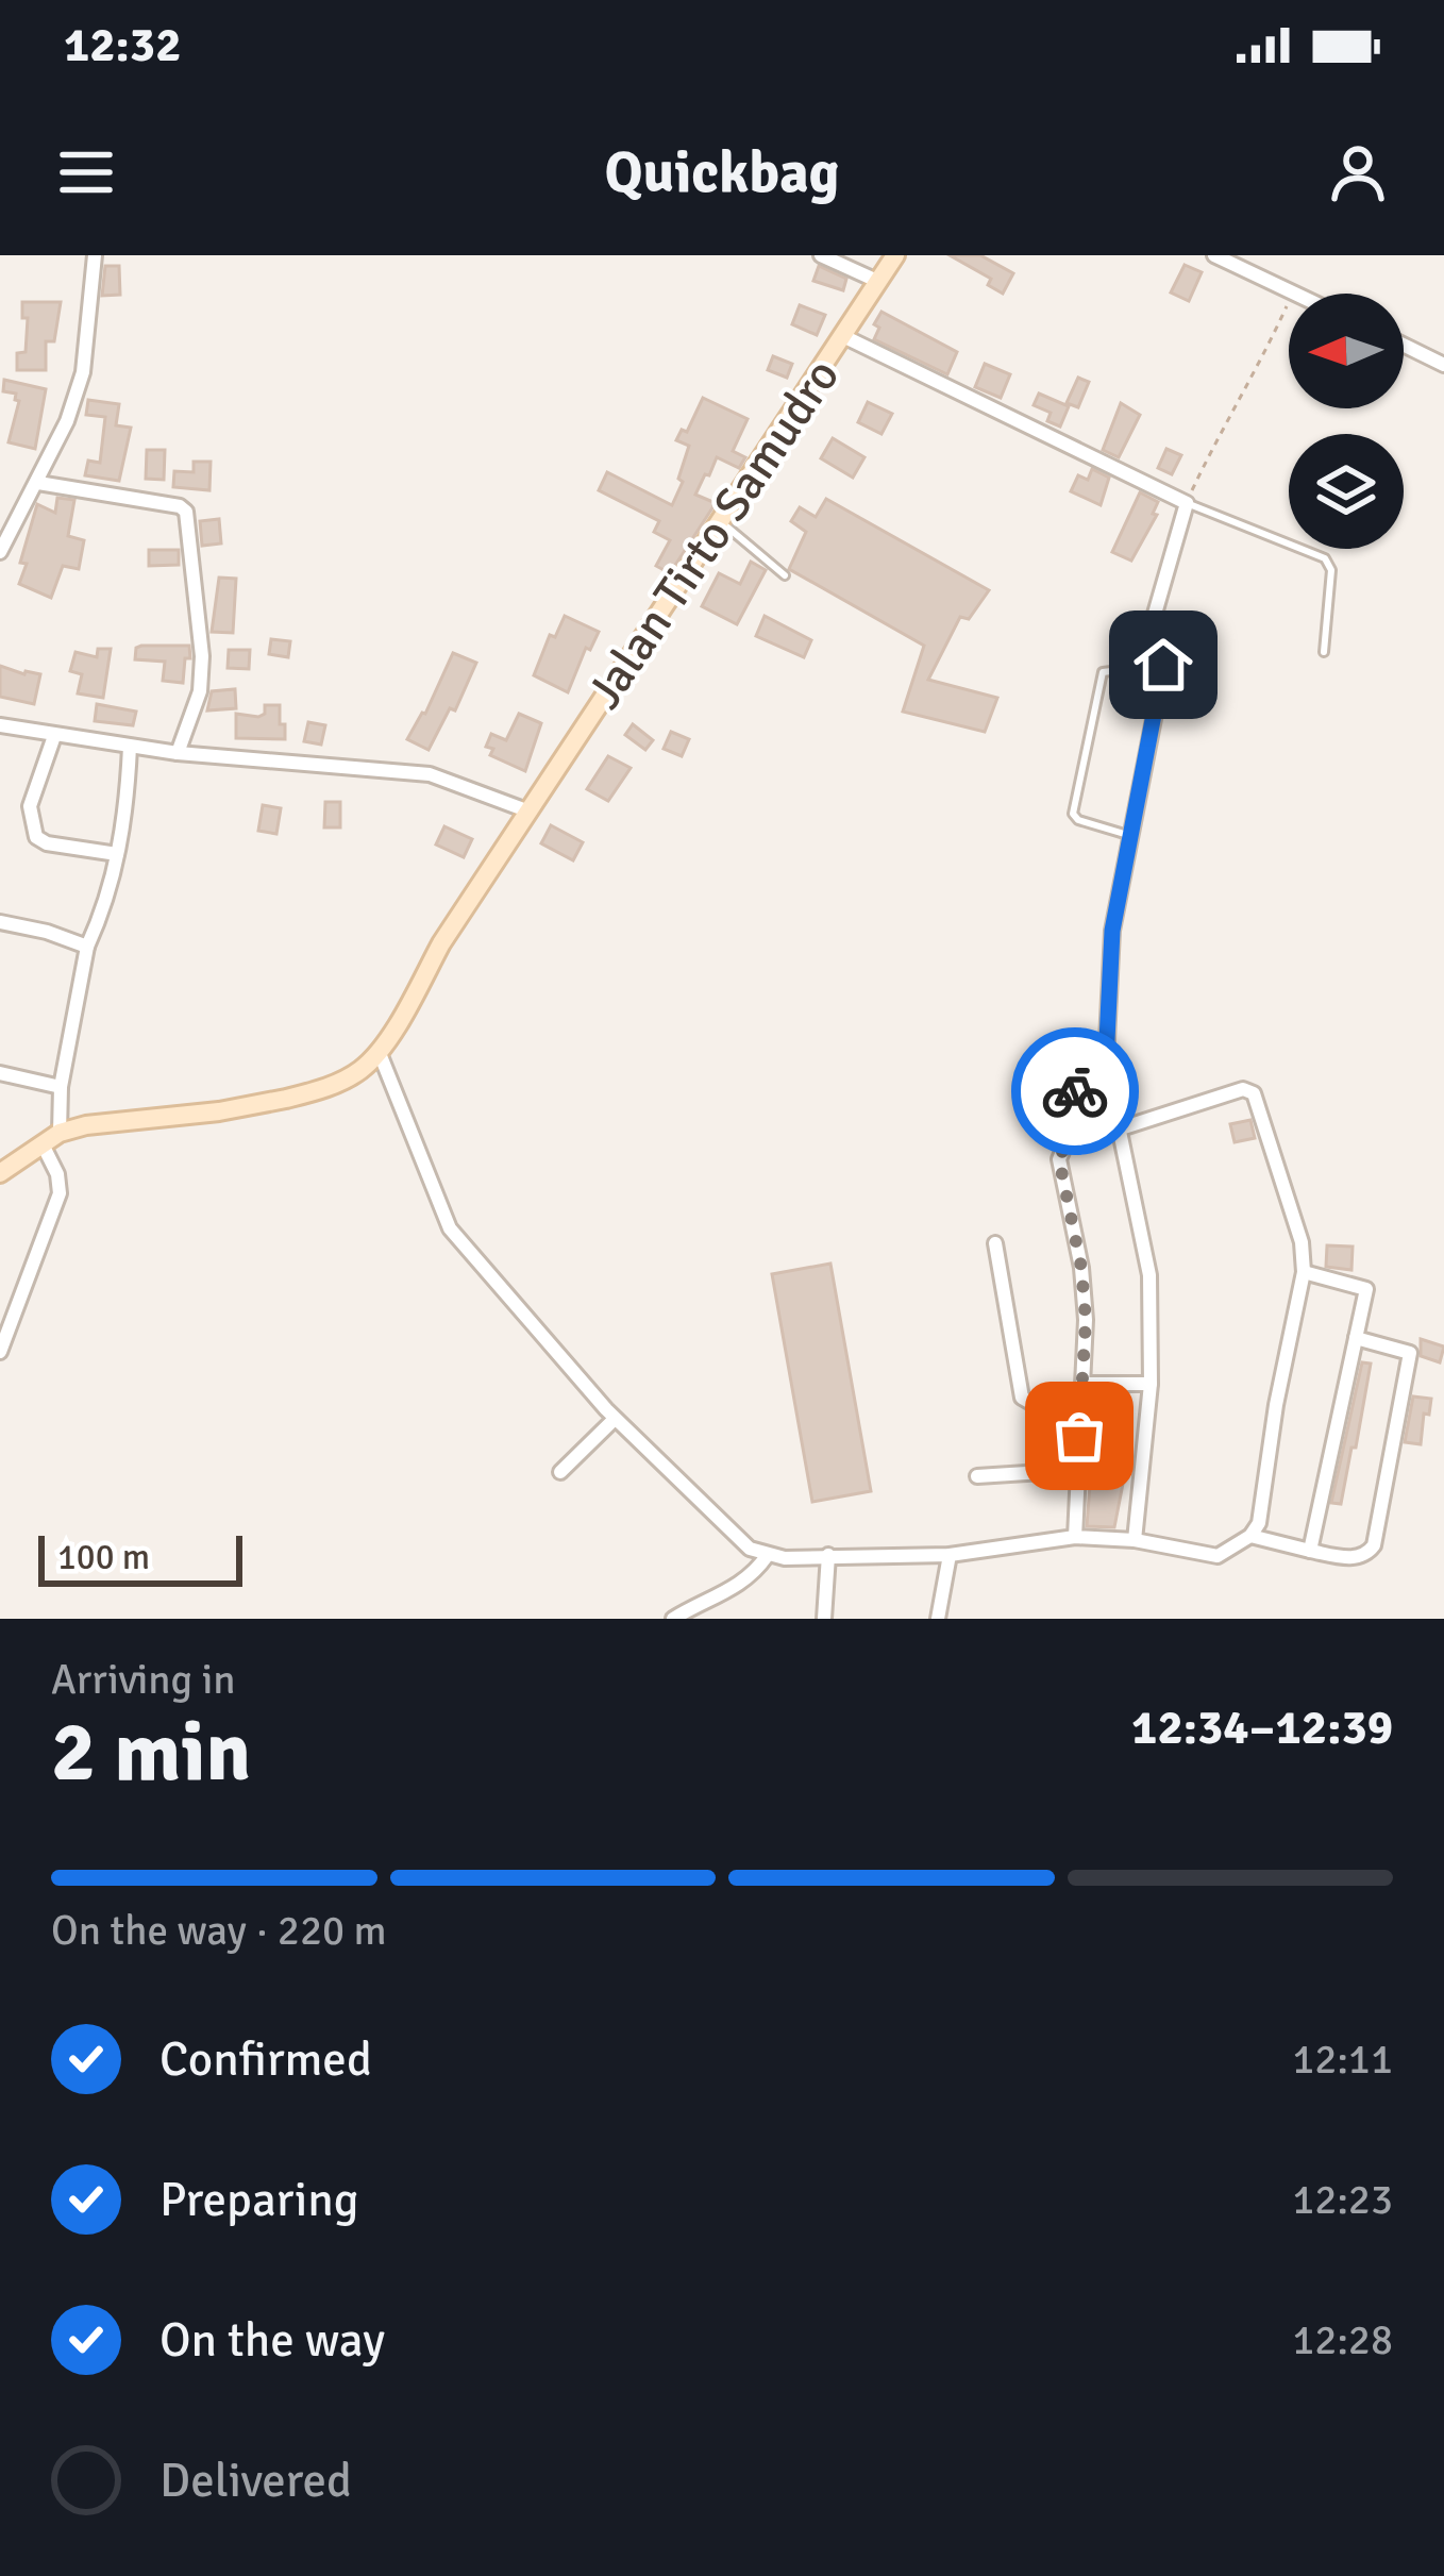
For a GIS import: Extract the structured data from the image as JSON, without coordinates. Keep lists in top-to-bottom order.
{
  "streets": {
    "street": ["Jalan Tirto Samudro"]
  },
  "scale_bar": "100 m",
  "north": "left",
  "page": {
    "status": "12:32",
    "header": "Quickbag",
    "scale": "100 m",
    "heading": ["2 min", "Arriving in", "12:34–12:39"],
    "bar": "On the way · 220 m",
    "list": [
      ["Confirmed", "12:11"],
      ["Preparing", "12:23"],
      ["On the way", "12:28"],
      "Delivered"
    ]
  }
}
